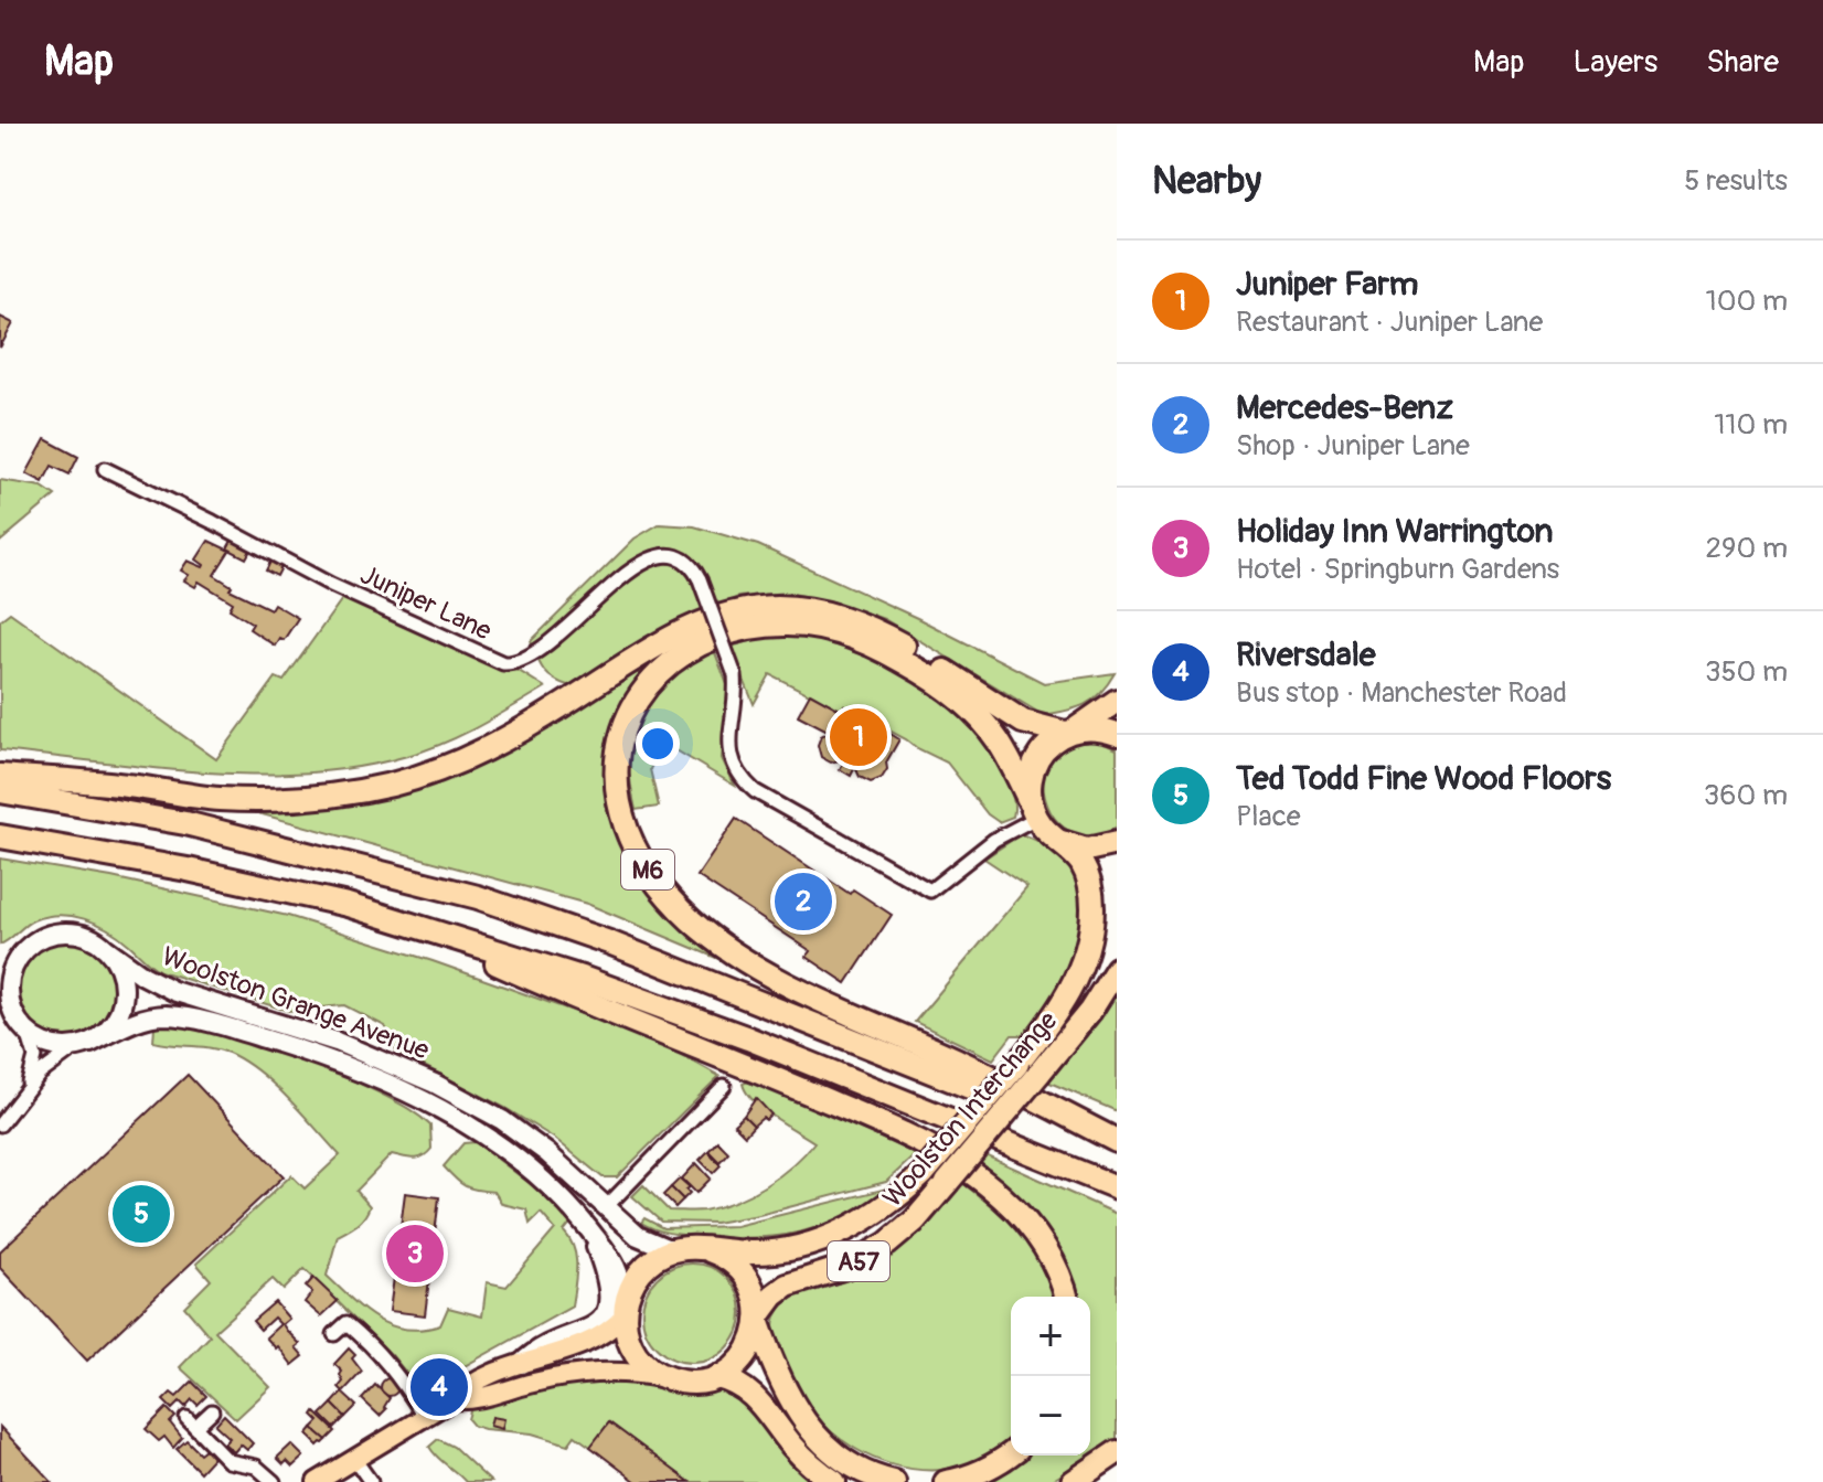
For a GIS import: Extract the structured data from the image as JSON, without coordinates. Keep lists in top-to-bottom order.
{
  "streets": {
    "highway": ["M6", "Woolston Interchange", "A57"],
    "main road": ["Woolston Grange Avenue"],
    "street": ["Juniper Lane"]
  },
  "crossings": [
    ["Juniper Lane", "Woolston Interchange"],
    ["M6", "Woolston Interchange"],
    ["Woolston Grange Avenue", "Woolston Interchange"]
  ],
  "page": {
    "header": "Map",
    "nav": ["Map", "Layers", "Share"],
    "heading": ["Nearby", "5 results"],
    "list": [
      {
        "mark": "1",
        "name": "Juniper Farm",
        "note": "Restaurant · Juniper Lane",
        "value": "100 m"
      },
      {
        "mark": "2",
        "name": "Mercedes-Benz",
        "note": "Shop · Juniper Lane",
        "value": "110 m"
      },
      {
        "mark": "3",
        "name": "Holiday Inn Warrington",
        "note": "Hotel · Springburn Gardens",
        "value": "290 m"
      },
      {
        "mark": "4",
        "name": "Riversdale",
        "note": "Bus stop · Manchester Road",
        "value": "350 m"
      },
      {
        "mark": "5",
        "name": "Ted Todd Fine Wood Floors",
        "note": "Place",
        "value": "360 m"
      }
    ],
    "pins": [
      "1",
      "2",
      "5",
      "3",
      "4"
    ],
    "map_buttons": ["+", "−"]
  }
}
